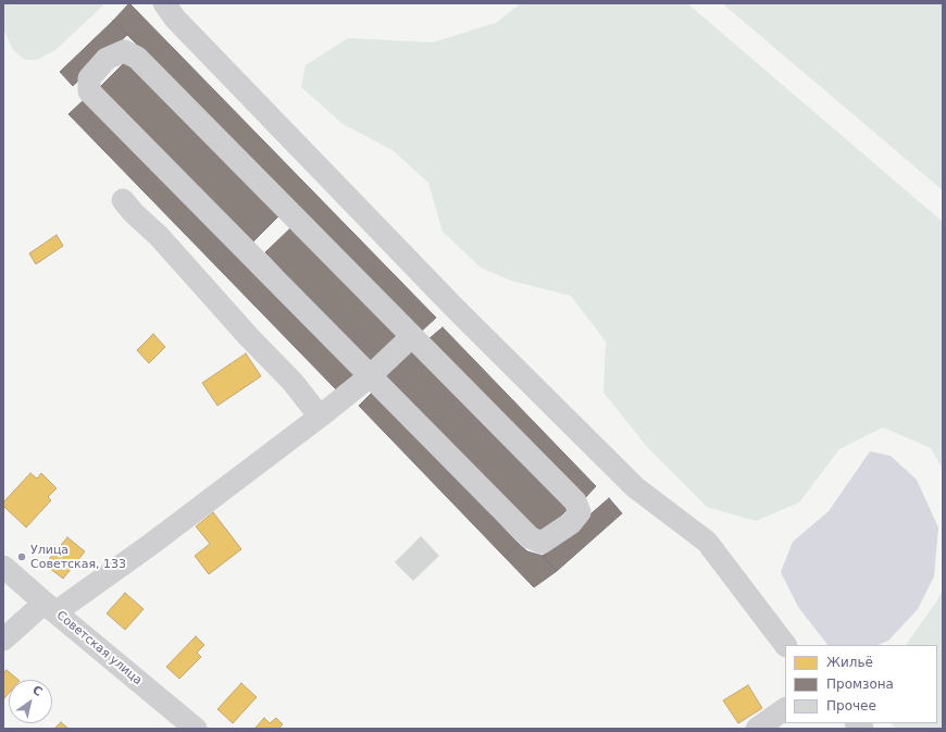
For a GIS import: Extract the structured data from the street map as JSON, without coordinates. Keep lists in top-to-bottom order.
{
  "streets": {
    "street": ["Советская улица"]
  },
  "places": ["Улица Советская, 133"],
  "legend": ["Жильё", "Промзона", "Прочее"],
  "north": "top right"
}
